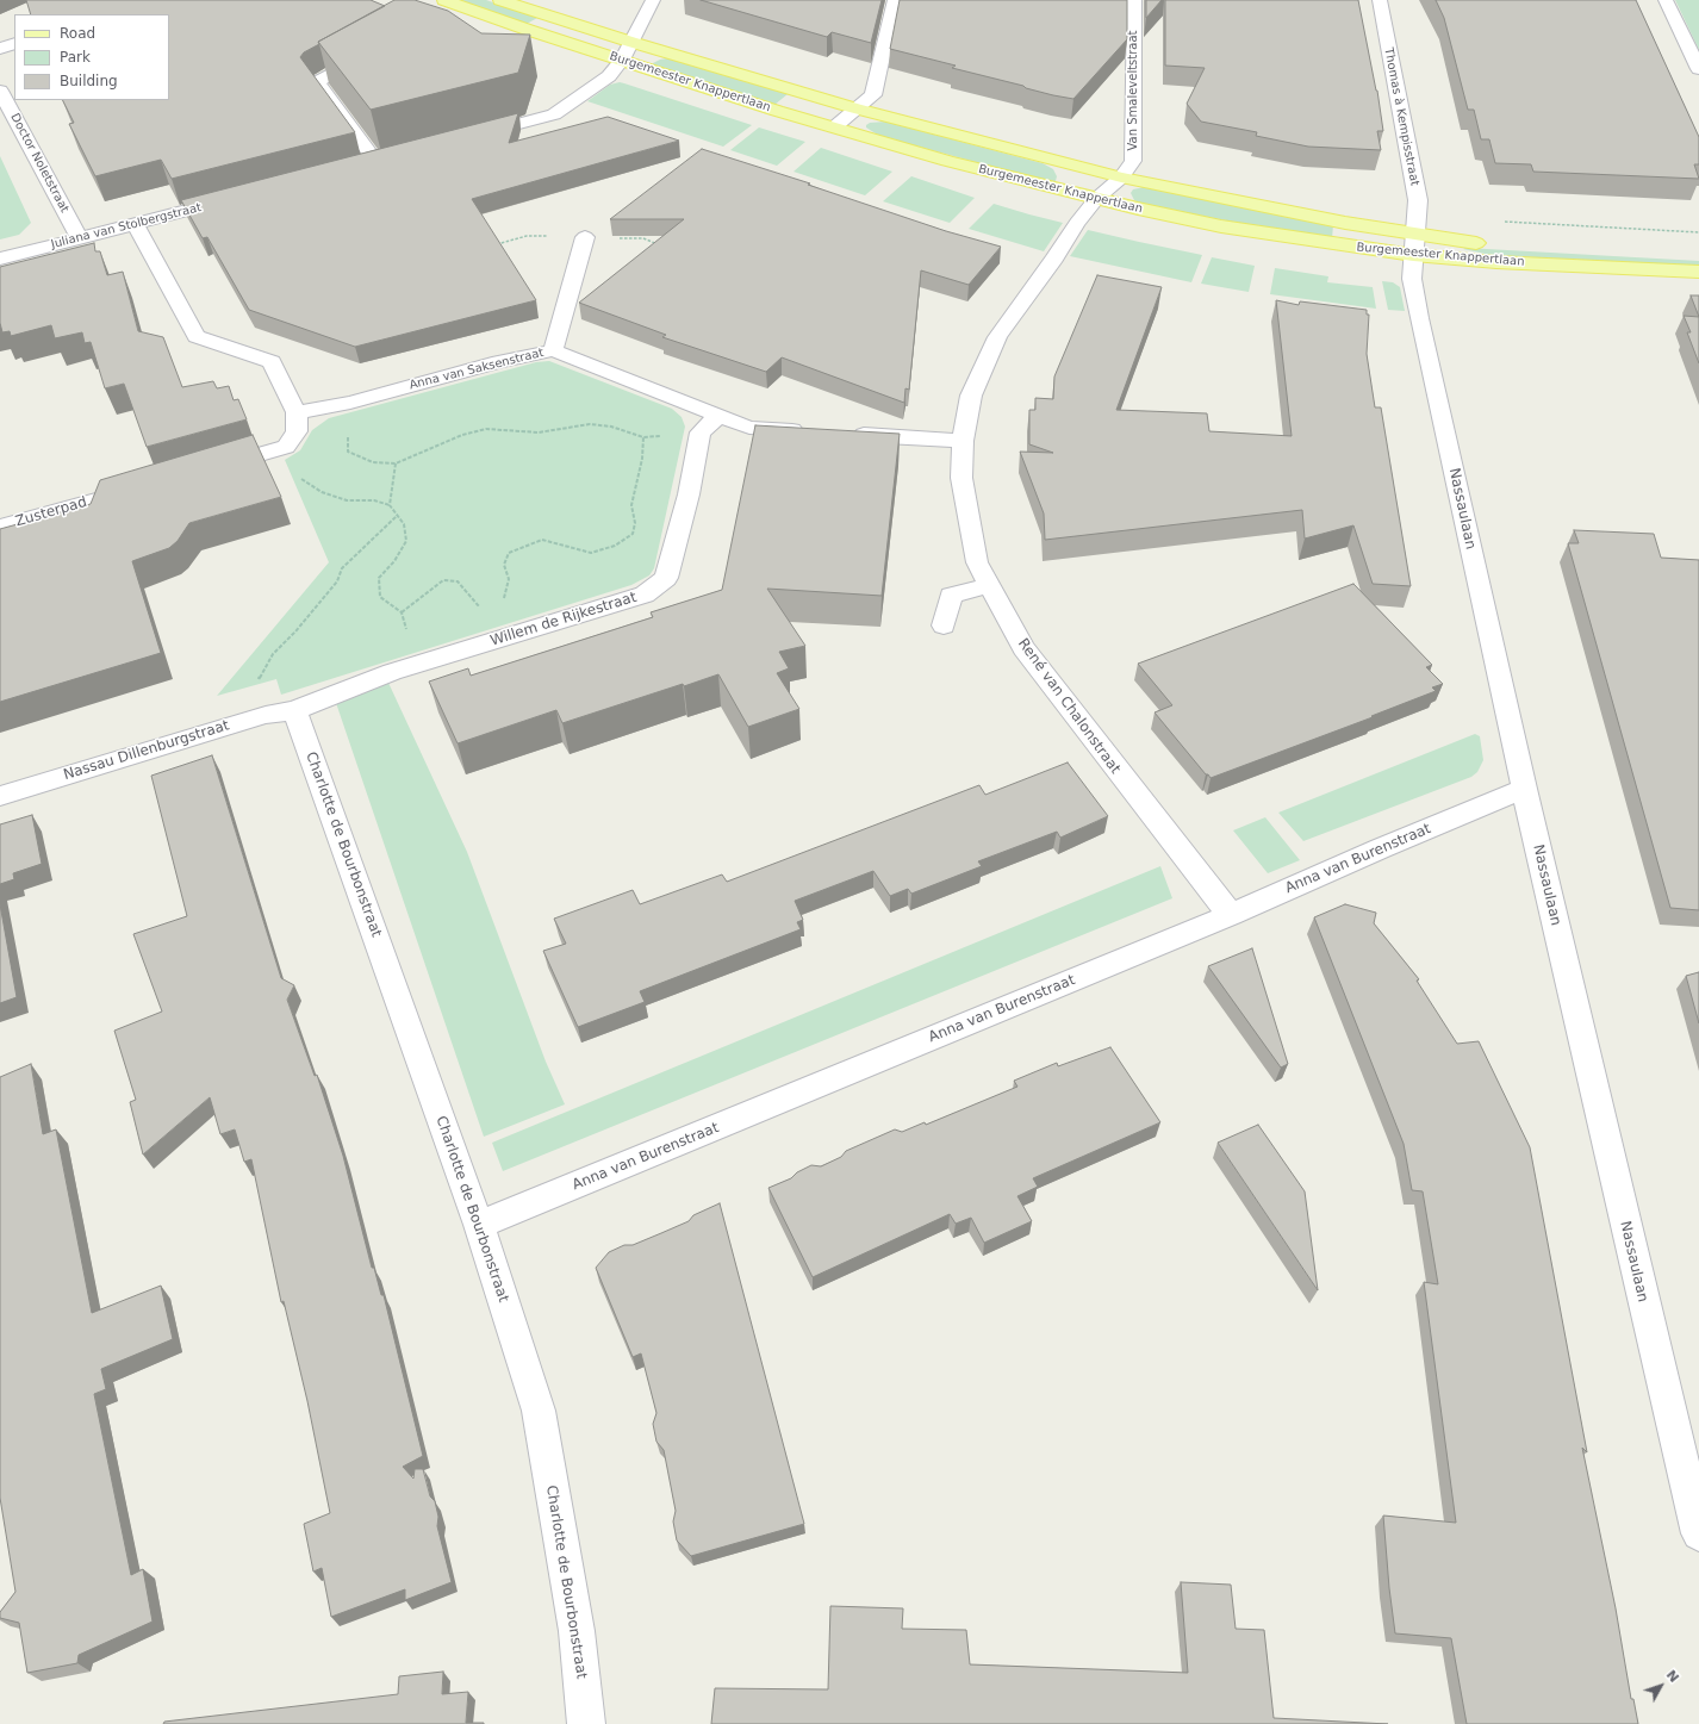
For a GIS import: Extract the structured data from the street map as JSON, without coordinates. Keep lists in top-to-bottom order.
{
  "streets": {
    "main road": ["Burgemeester Knappertlaan"],
    "street": [
      "Van Smaleveltstraat",
      "Thomas à Kempisstraat",
      "Doctor Noletstraat",
      "Juliana van Stolbergstraat",
      "Anna van Saksenstraat",
      "Nassaulaan",
      "Zusterpad",
      "Willem de Rijkestraat",
      "René van Chalonstraat",
      "Nassau Dillenburgstraat",
      "Charlotte de Bourbonstraat",
      "Anna van Burenstraat"
    ]
  },
  "crossings": [
    ["Burgemeester Knappertlaan", "Van Smaleveltstraat"],
    ["Burgemeester Knappertlaan", "Thomas à Kempisstraat"],
    ["Burgemeester Knappertlaan", "Nassaulaan"],
    ["Burgemeester Knappertlaan", "René van Chalonstraat"],
    ["Van Smaleveltstraat", "René van Chalonstraat"],
    ["Thomas à Kempisstraat", "Nassaulaan"],
    ["Doctor Noletstraat", "Juliana van Stolbergstraat"],
    ["Nassaulaan", "Anna van Burenstraat"],
    ["Willem de Rijkestraat", "Nassau Dillenburgstraat"],
    ["Willem de Rijkestraat", "Charlotte de Bourbonstraat"],
    ["René van Chalonstraat", "Anna van Burenstraat"],
    ["Nassau Dillenburgstraat", "Charlotte de Bourbonstraat"],
    ["Charlotte de Bourbonstraat", "Anna van Burenstraat"]
  ],
  "legend": ["Road", "Park", "Building"],
  "north": "top right"
}
